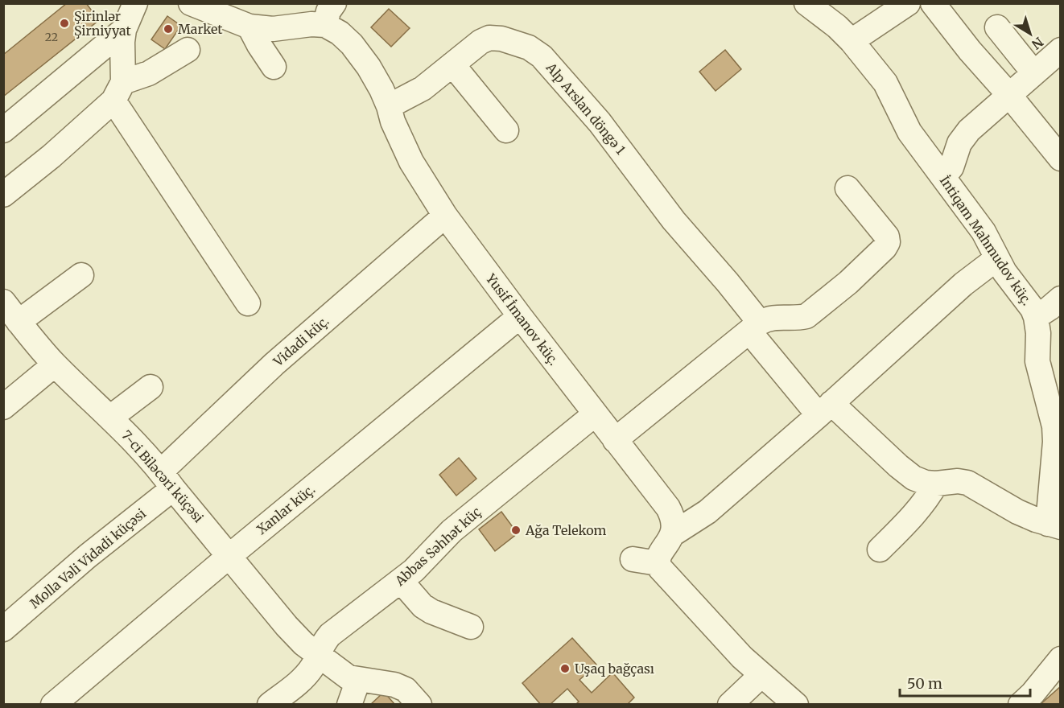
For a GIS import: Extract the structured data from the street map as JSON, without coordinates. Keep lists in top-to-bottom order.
{
  "streets": {
    "street": [
      "Alp Arslan döngə 1",
      "İntiqam Mahmudov küç.",
      "Yusif İmanov küç.",
      "Vidadi küç.",
      "7-ci Biləcəri küçəsi",
      "Xanlar küç.",
      "Abbas Səhhət küç",
      "Molla Vəli Vidadi küçəsi"
    ]
  },
  "crossings": [
    ["Alp Arslan döngə 1", "Yusif İmanov küç."],
    ["Yusif İmanov küç.", "Vidadi küç."],
    ["Yusif İmanov küç.", "Xanlar küç."],
    ["Yusif İmanov küç.", "Abbas Səhhət küç"],
    ["Vidadi küç.", "7-ci Biləcəri küçəsi"],
    ["Vidadi küç.", "Molla Vəli Vidadi küçəsi"],
    ["7-ci Biləcəri küçəsi", "Xanlar küç."],
    ["7-ci Biləcəri küçəsi", "Abbas Səhhət küç"],
    ["7-ci Biləcəri küçəsi", "Molla Vəli Vidadi küçəsi"]
  ],
  "places": [
    "Şirinlər Şirniyyat",
    "Market",
    "Ağa Telekom",
    "Uşaq bağçası"
  ],
  "house_numbers": ["22"],
  "scale_bar": "50 m",
  "north": "bottom right"
}
